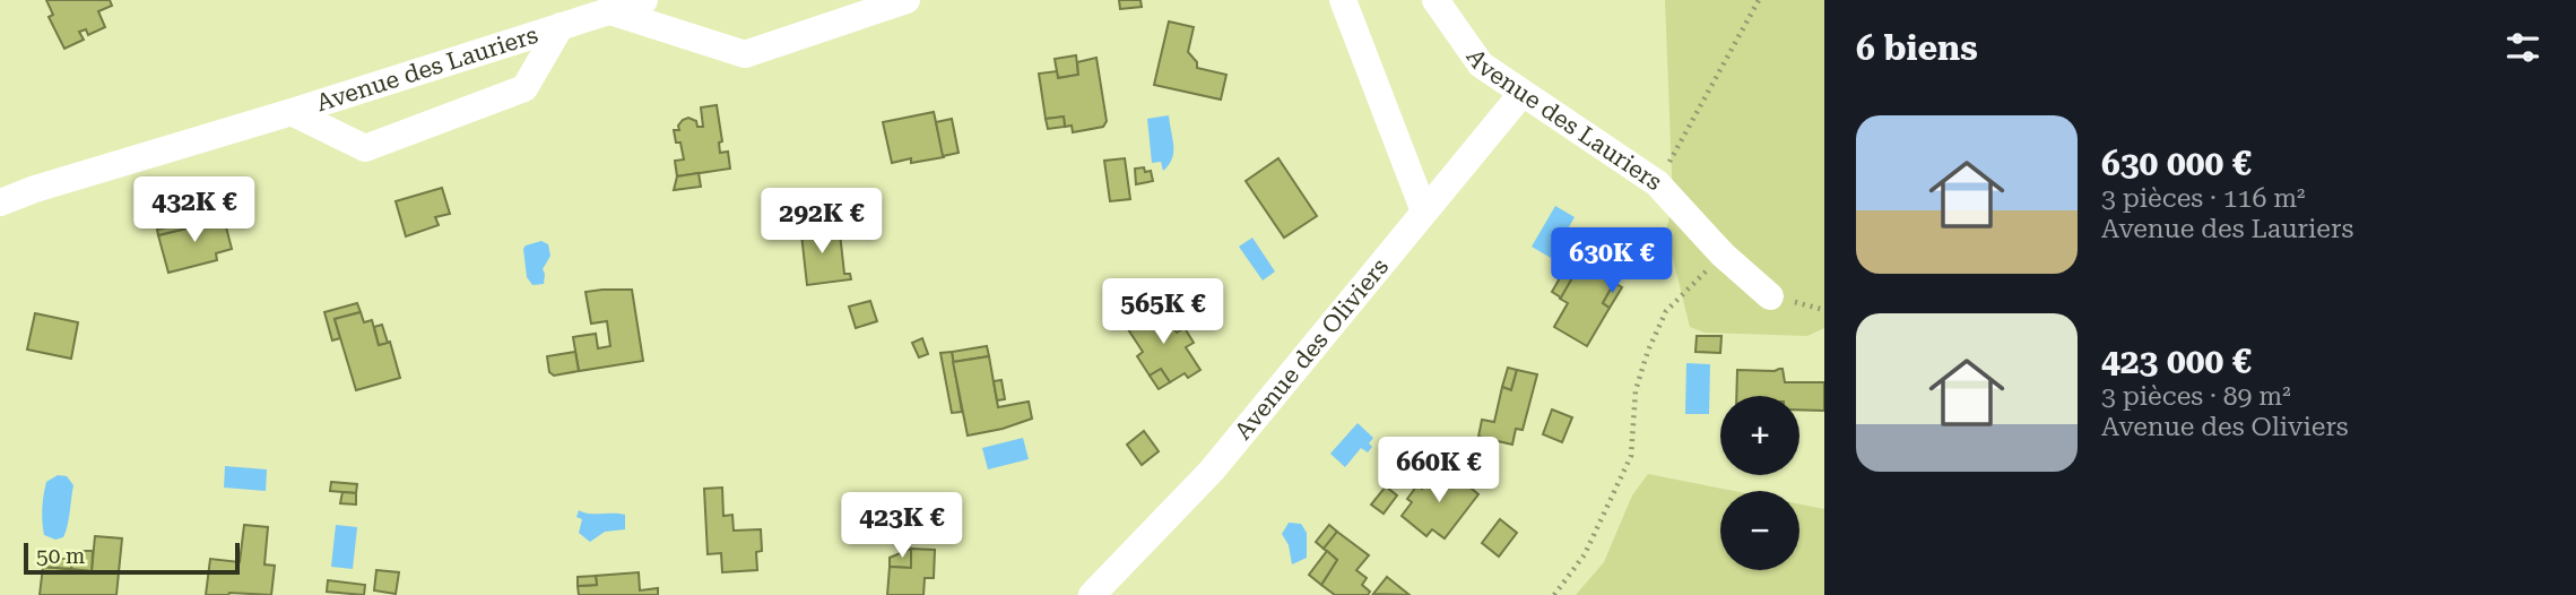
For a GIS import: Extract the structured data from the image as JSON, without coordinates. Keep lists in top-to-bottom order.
{
  "streets": {
    "street": ["Avenue des Lauriers", "Avenue des Oliviers"]
  },
  "crossings": [
    ["Avenue des Lauriers", "Avenue des Oliviers"]
  ],
  "scale_bar": "50 m",
  "page": {
    "heading": "6 biens",
    "list": [
      {
        "name": "630 000 €",
        "note": "3 pièces · 116 m² · Avenue des Lauriers"
      },
      {
        "name": "423 000 €",
        "note": "3 pièces · 89 m² · Avenue des Oliviers"
      }
    ],
    "price": [
      "432K €",
      "292K €",
      "630K €",
      "565K €",
      "660K €",
      "423K €"
    ],
    "map_buttons": ["+", "−"],
    "scale": "50 m"
  }
}
